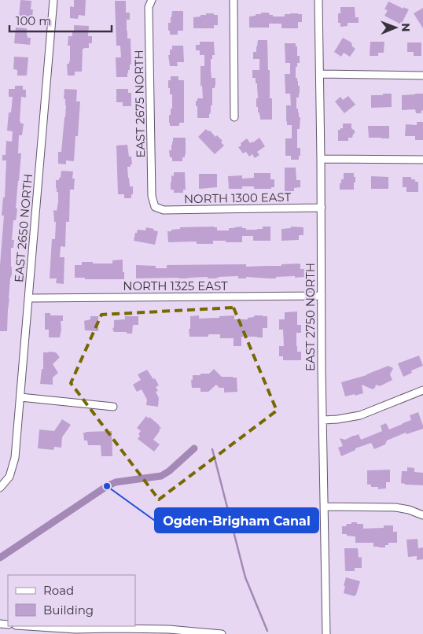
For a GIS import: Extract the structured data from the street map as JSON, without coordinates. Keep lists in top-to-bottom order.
{
  "streets": {
    "street": [
      "EAST 2675 NORTH",
      "NORTH 1300 EAST",
      "EAST 2650 NORTH",
      "NORTH 1325 EAST",
      "EAST 2750 NORTH"
    ]
  },
  "crossings": [
    ["EAST 2675 NORTH", "NORTH 1300 EAST"],
    ["NORTH 1300 EAST", "EAST 2750 NORTH"],
    ["EAST 2650 NORTH", "NORTH 1325 EAST"],
    ["NORTH 1325 EAST", "EAST 2750 NORTH"]
  ],
  "places": ["Ogden-Brigham Canal"],
  "legend": ["Road", "Building"],
  "scale_bar": "100 m",
  "north": "right"
}
